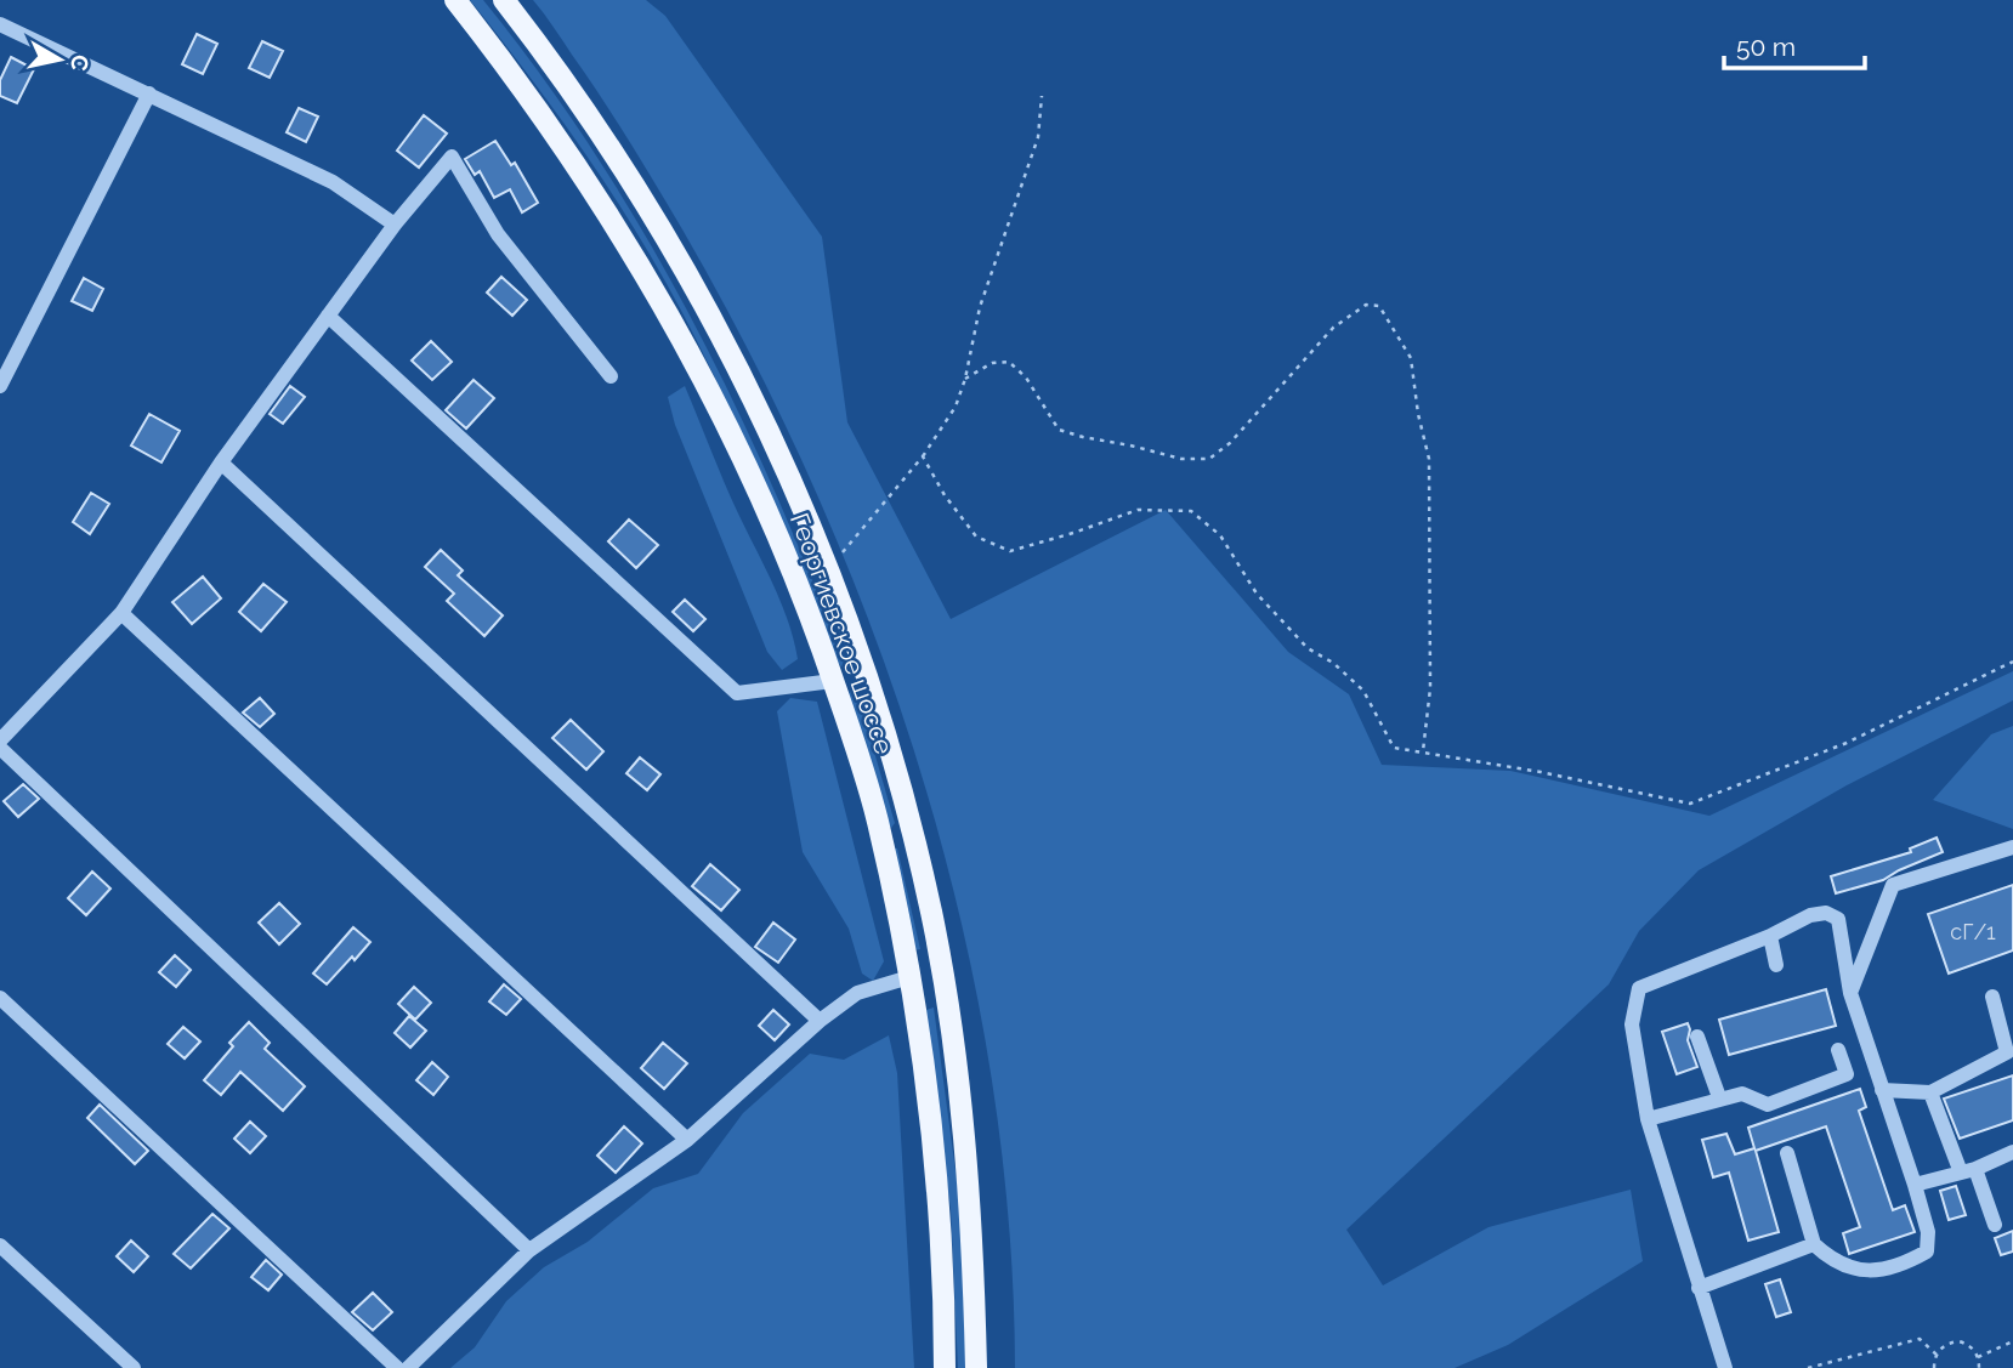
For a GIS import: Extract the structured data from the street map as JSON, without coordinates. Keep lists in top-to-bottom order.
{
  "streets": {
    "main road": ["Георгиевское шоссе"]
  },
  "house_numbers": ["сГ/1"],
  "scale_bar": "50 m",
  "north": "right"
}
